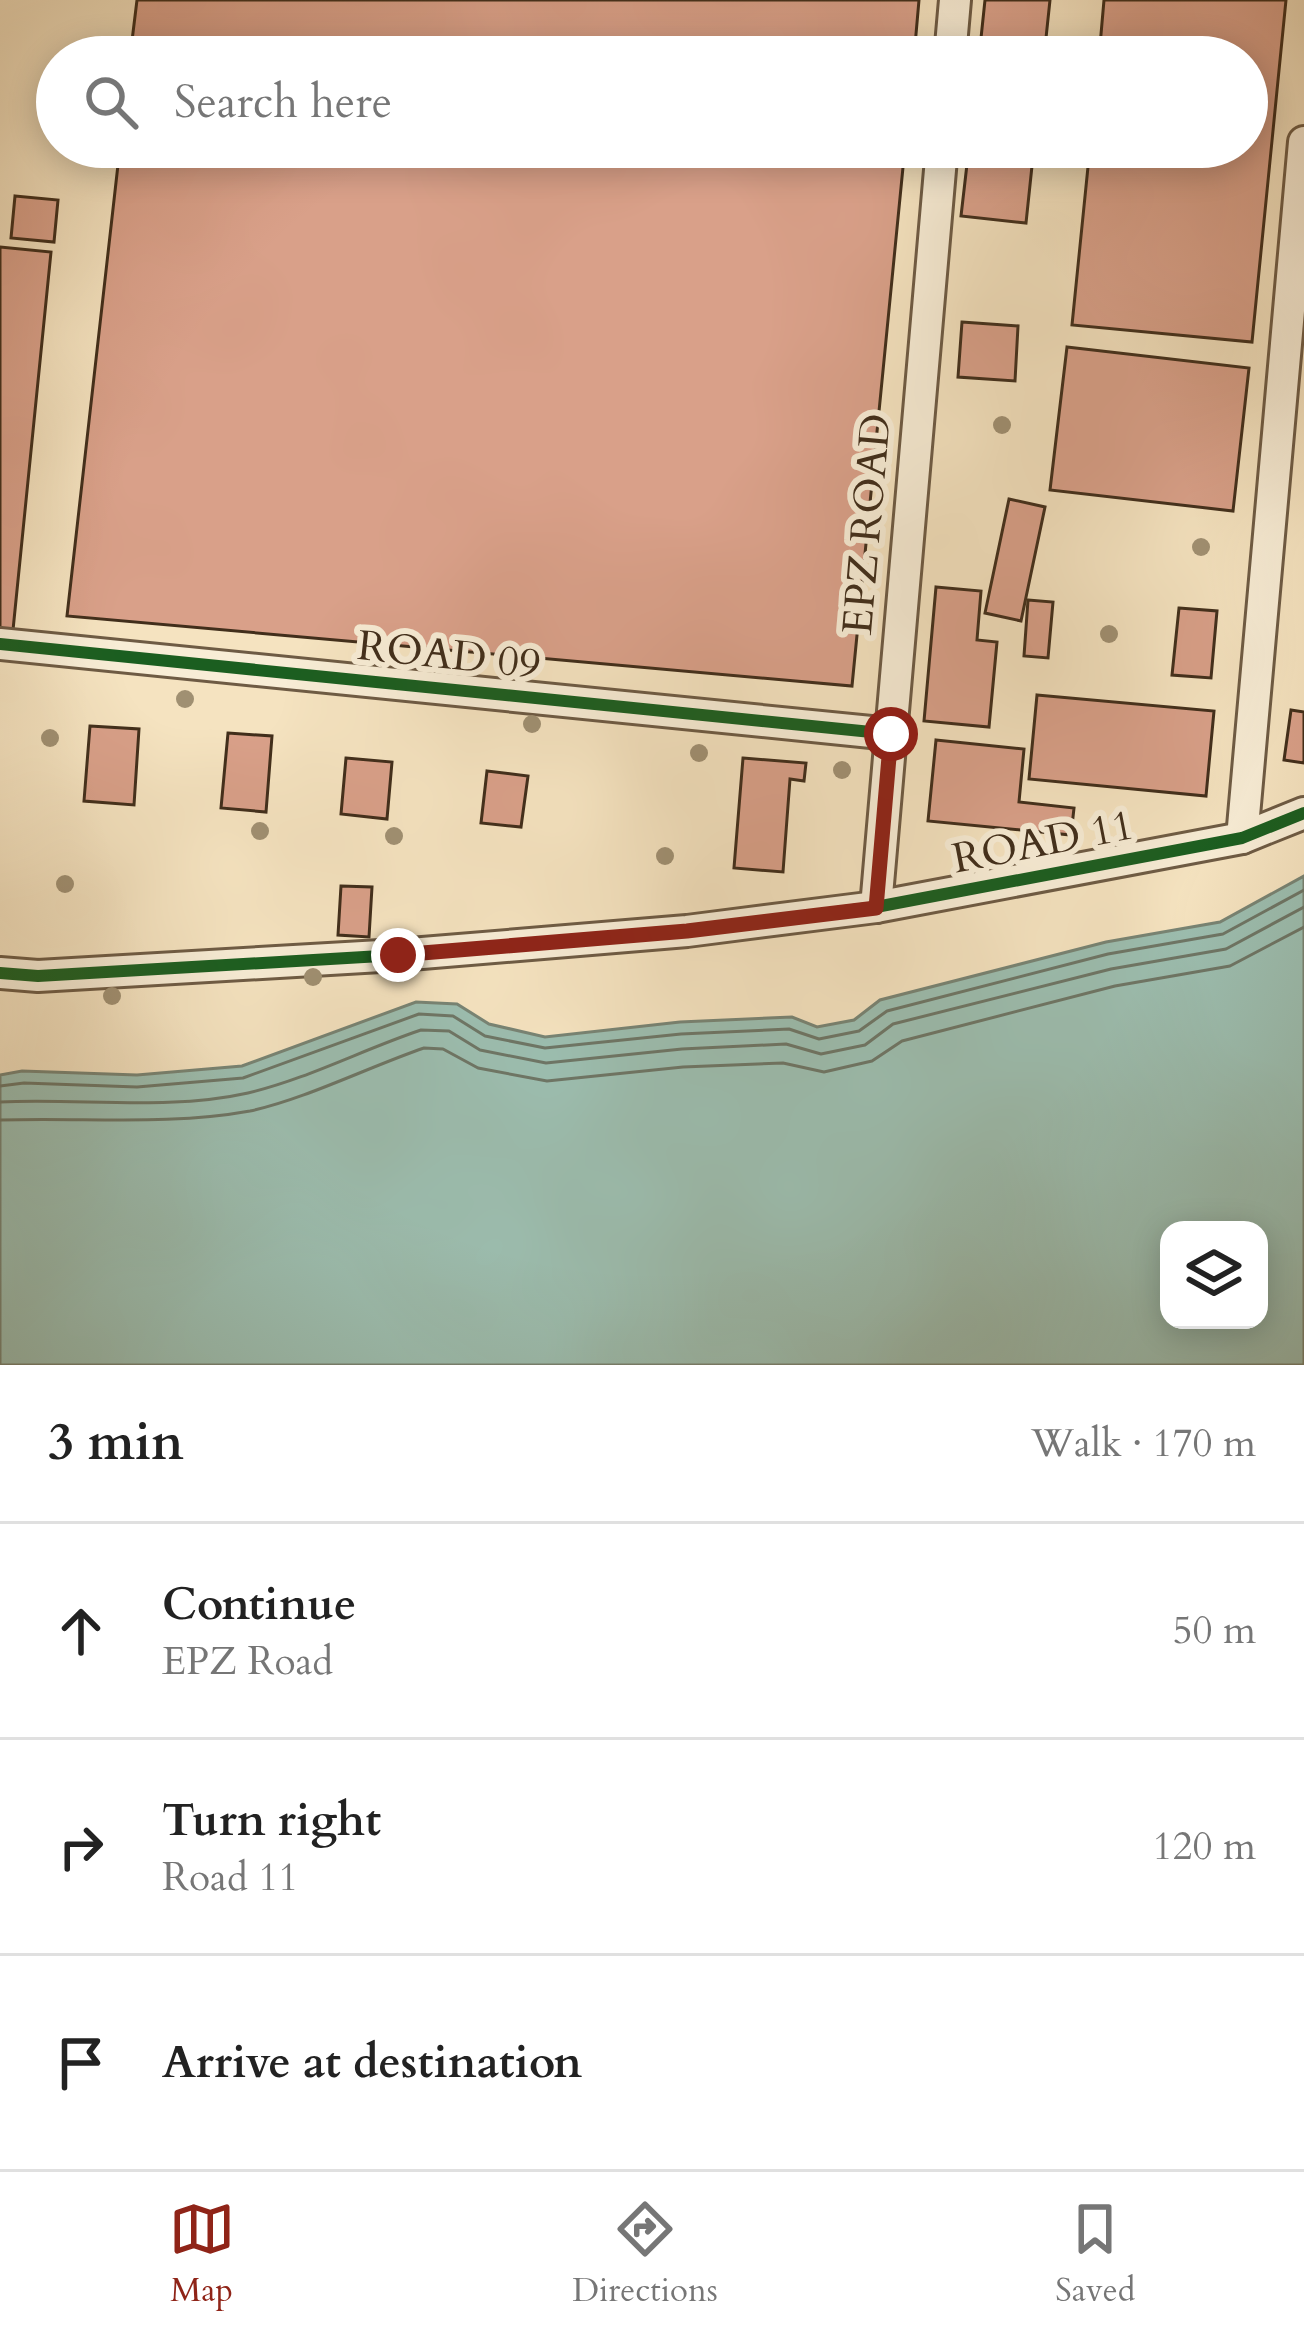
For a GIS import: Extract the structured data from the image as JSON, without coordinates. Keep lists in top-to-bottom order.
{
  "streets": {
    "street": ["EPZ ROAD", "ROAD 09", "ROAD 11"]
  },
  "crossings": [
    ["EPZ ROAD", "ROAD 09"],
    ["EPZ ROAD", "ROAD 11"]
  ],
  "page": {
    "search": "Search here",
    "heading": ["3 min", "Walk · 170 m"],
    "list": [
      ["Continue", "EPZ Road", "50 m"],
      ["Turn right", "Road 11", "120 m"],
      "Arrive at destination"
    ],
    "nav": ["Map", "Directions", "Saved"]
  }
}
